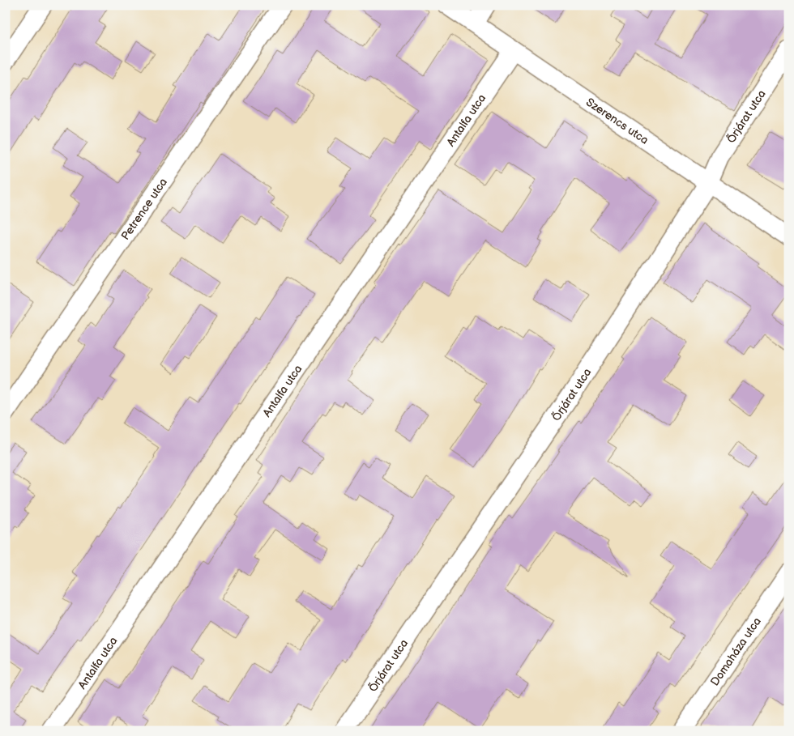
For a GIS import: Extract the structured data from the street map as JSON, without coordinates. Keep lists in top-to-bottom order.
{
  "streets": {
    "street": [
      "Őrjárat utca",
      "Antalfa utca",
      "Szerencs utca",
      "Petrence utca",
      "Domaháza utca"
    ]
  },
  "crossings": [
    ["Őrjárat utca", "Szerencs utca"],
    ["Antalfa utca", "Szerencs utca"]
  ]
}
